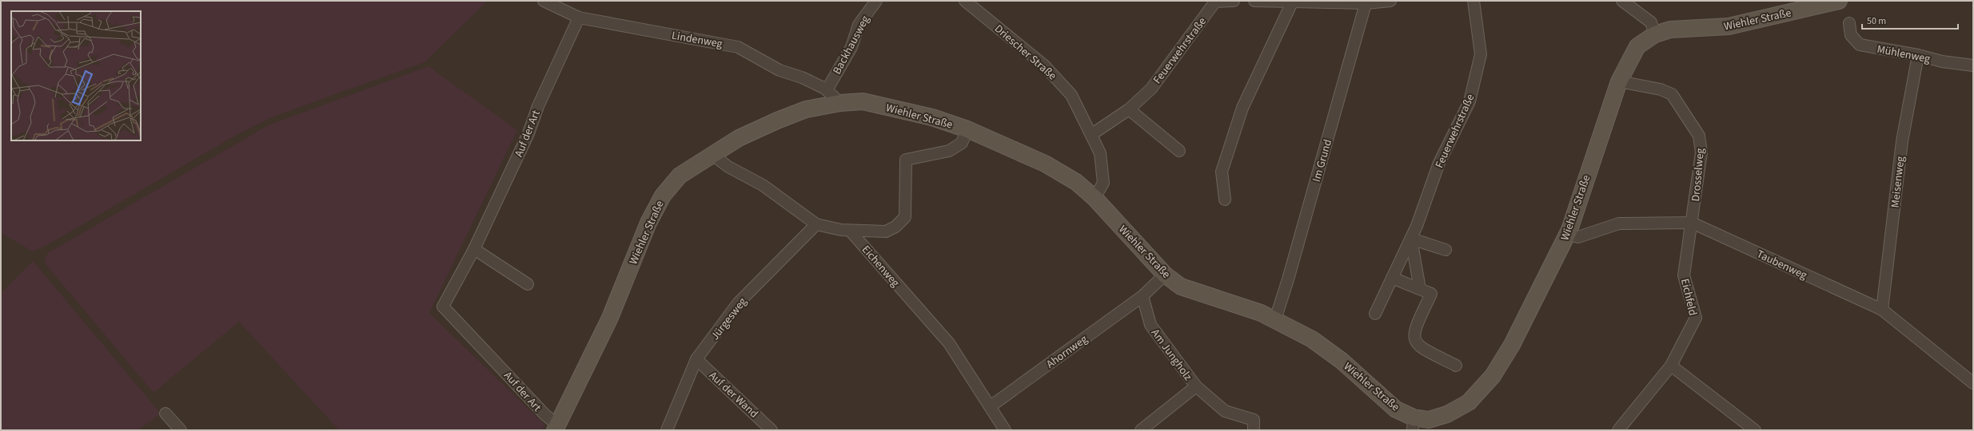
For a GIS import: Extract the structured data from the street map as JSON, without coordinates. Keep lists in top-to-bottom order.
{
  "streets": {
    "main road": ["Wiehler Straße"],
    "street": [
      "Lindenweg",
      "Backhausweg",
      "Feuerwehrstraße",
      "Driescher Straße",
      "Mühlenweg",
      "Auf der Art",
      "Im Grund",
      "Drosselweg",
      "Meisenweg",
      "Taubenweg",
      "Eichenweg",
      "Eichfeld",
      "Jürgesweg",
      "Ahornweg",
      "Am Jungholz",
      "Auf der Wand"
    ]
  },
  "crossings": [
    ["Wiehler Straße", "Lindenweg"],
    ["Wiehler Straße", "Driescher Straße"],
    ["Wiehler Straße", "Auf der Art"],
    ["Wiehler Straße", "Im Grund"],
    ["Wiehler Straße", "Drosselweg"],
    ["Wiehler Straße", "Taubenweg"],
    ["Lindenweg", "Backhausweg"],
    ["Lindenweg", "Auf der Art"],
    ["Feuerwehrstraße", "Driescher Straße"],
    ["Mühlenweg", "Meisenweg"],
    ["Drosselweg", "Taubenweg"],
    ["Drosselweg", "Eichfeld"],
    ["Meisenweg", "Taubenweg"],
    ["Taubenweg", "Eichfeld"],
    ["Eichenweg", "Ahornweg"],
    ["Jürgesweg", "Auf der Wand"],
    ["Ahornweg", "Am Jungholz"]
  ],
  "scale_bar": "50 m"
}
